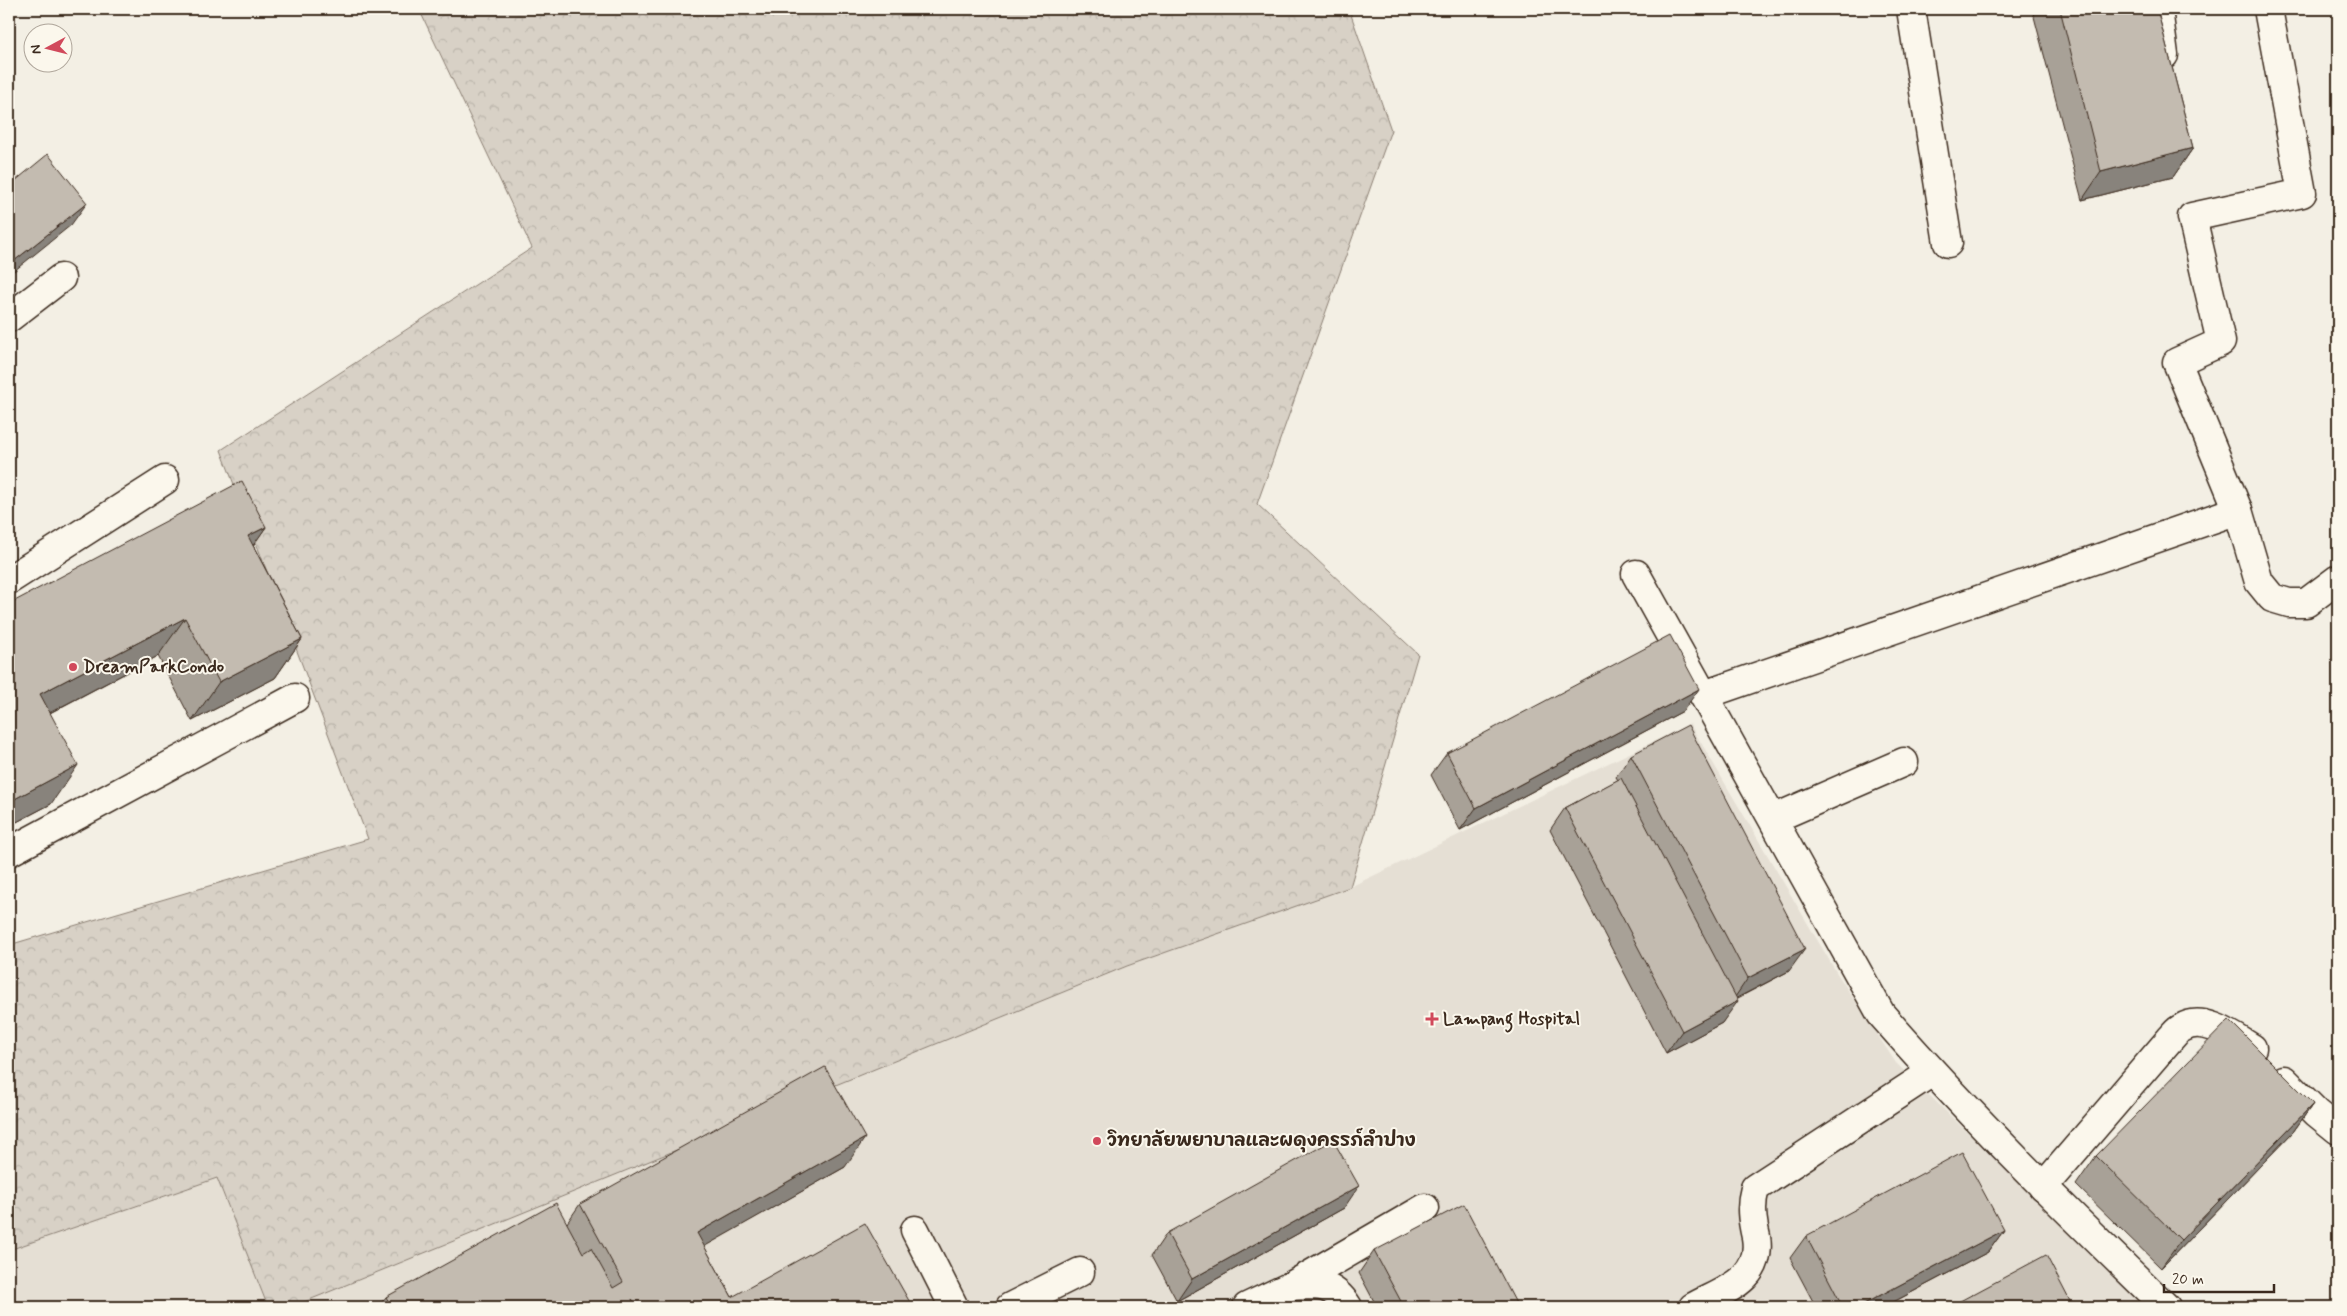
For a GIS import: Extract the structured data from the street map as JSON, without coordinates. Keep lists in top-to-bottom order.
{
  "places": {
    "other": ["DreamParkCondo", "วิทยาลัยพยาบาลและผดุงครรภ์ลําปาง"],
    "health": ["Lampang Hospital"]
  },
  "scale_bar": "20 m",
  "north": "left"
}
